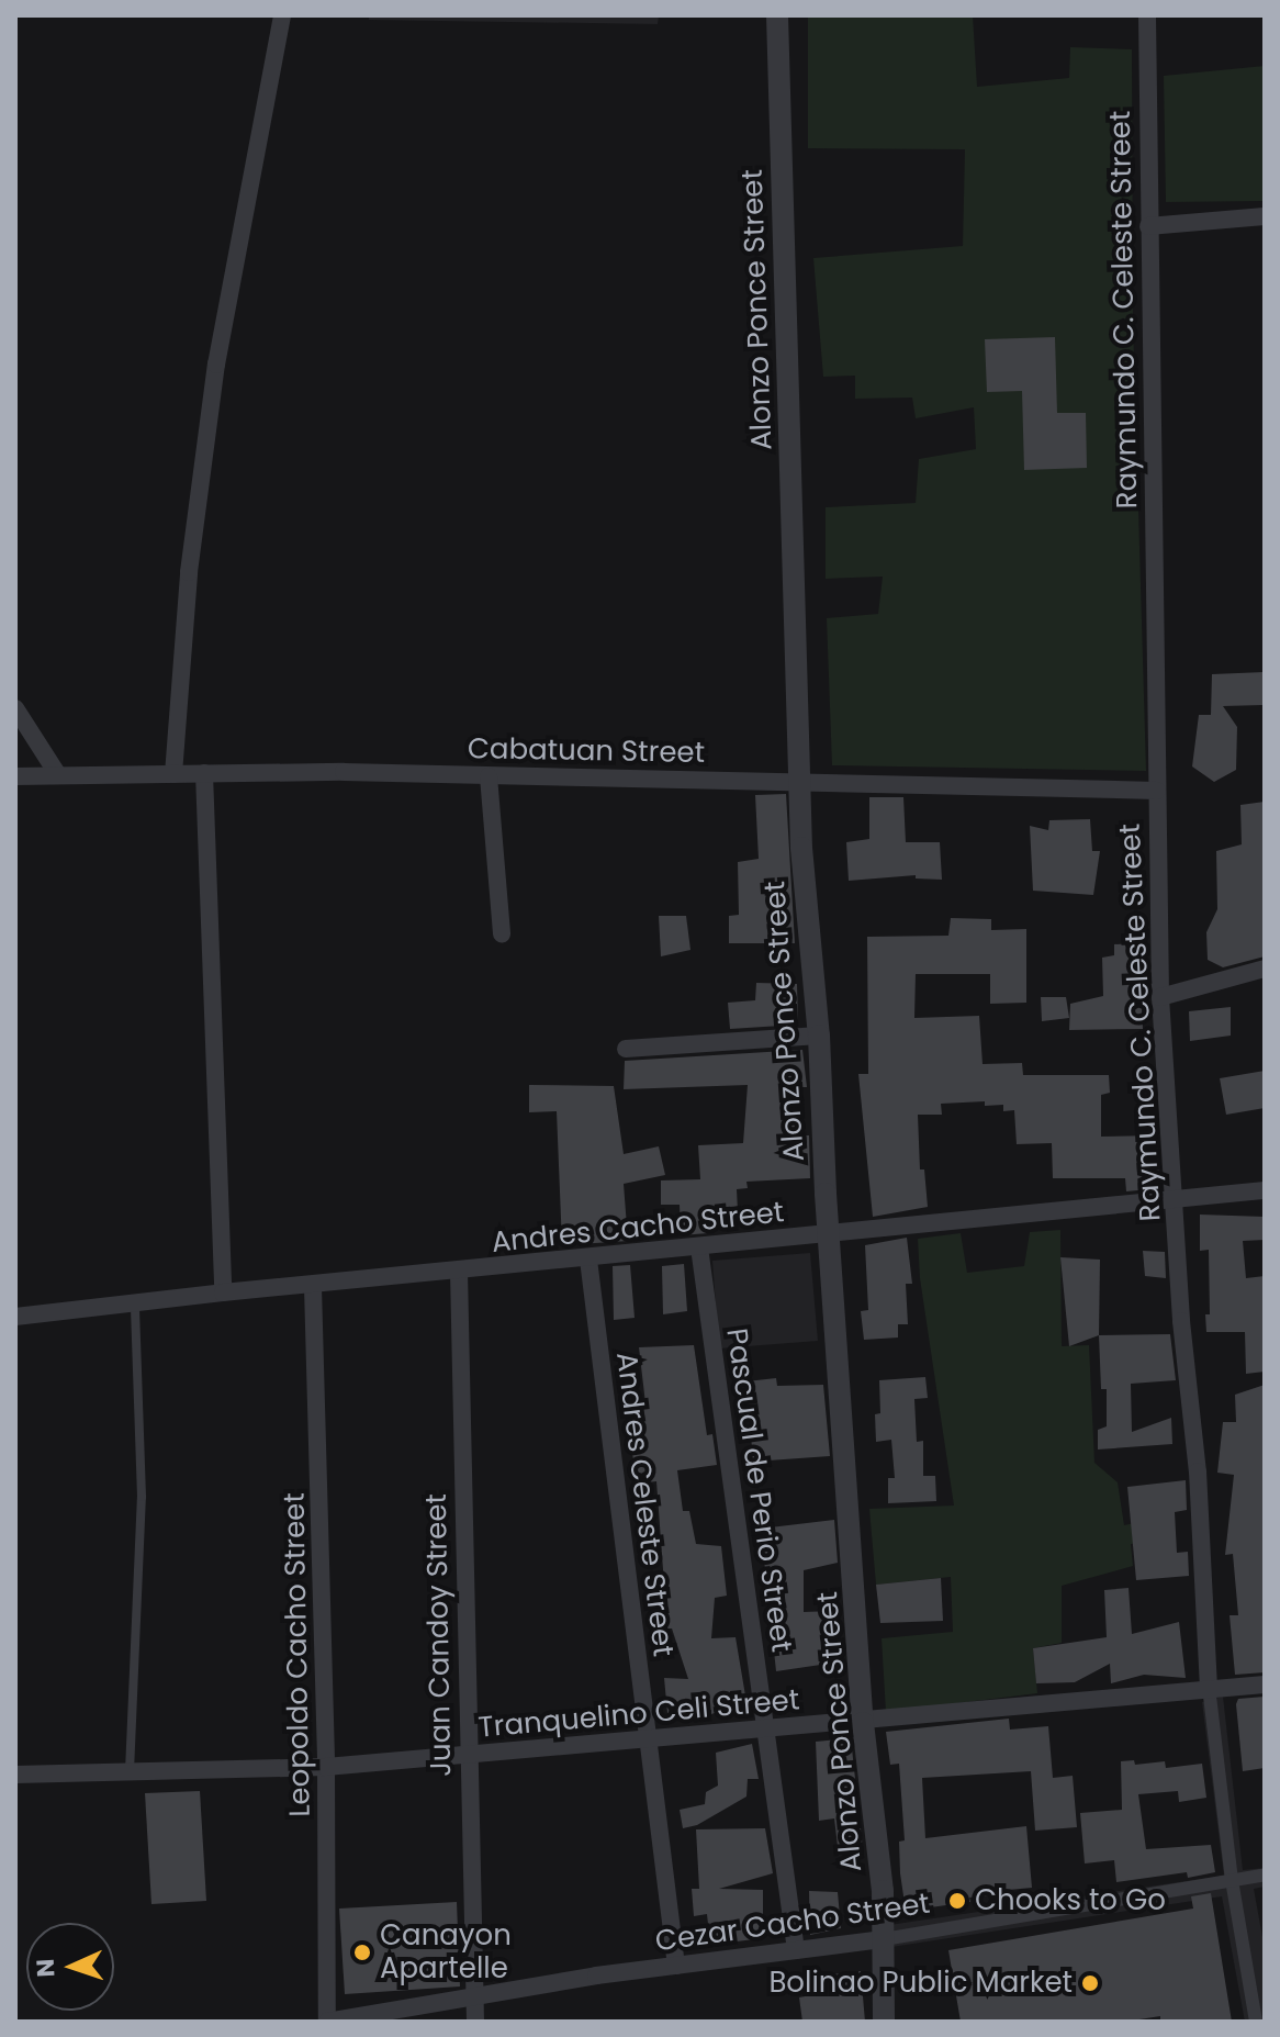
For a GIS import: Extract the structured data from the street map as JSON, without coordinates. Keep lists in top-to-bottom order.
{
  "streets": {
    "street": [
      "Alonzo Ponce Street",
      "Raymundo C. Celeste Street",
      "Cabatuan Street",
      "Andres Cacho Street",
      "Pascual de Perio Street",
      "Andres Celeste Street",
      "Juan Candoy Street",
      "Leopoldo Cacho Street",
      "Tranquelino Celi Street",
      "Cezar Cacho Street"
    ]
  },
  "crossings": [
    ["Alonzo Ponce Street", "Cabatuan Street"],
    ["Alonzo Ponce Street", "Andres Cacho Street"],
    ["Alonzo Ponce Street", "Tranquelino Celi Street"],
    ["Alonzo Ponce Street", "Cezar Cacho Street"],
    ["Raymundo C. Celeste Street", "Cabatuan Street"],
    ["Raymundo C. Celeste Street", "Andres Cacho Street"],
    ["Raymundo C. Celeste Street", "Tranquelino Celi Street"],
    ["Raymundo C. Celeste Street", "Cezar Cacho Street"],
    ["Andres Cacho Street", "Pascual de Perio Street"],
    ["Andres Cacho Street", "Andres Celeste Street"],
    ["Andres Cacho Street", "Juan Candoy Street"],
    ["Andres Cacho Street", "Leopoldo Cacho Street"],
    ["Pascual de Perio Street", "Tranquelino Celi Street"],
    ["Pascual de Perio Street", "Cezar Cacho Street"],
    ["Andres Celeste Street", "Tranquelino Celi Street"],
    ["Andres Celeste Street", "Cezar Cacho Street"],
    ["Juan Candoy Street", "Tranquelino Celi Street"],
    ["Juan Candoy Street", "Cezar Cacho Street"],
    ["Leopoldo Cacho Street", "Tranquelino Celi Street"],
    ["Leopoldo Cacho Street", "Cezar Cacho Street"]
  ],
  "places": ["Chooks to Go", "Canayon Apartelle", "Bolinao Public Market"],
  "north": "left"
}
